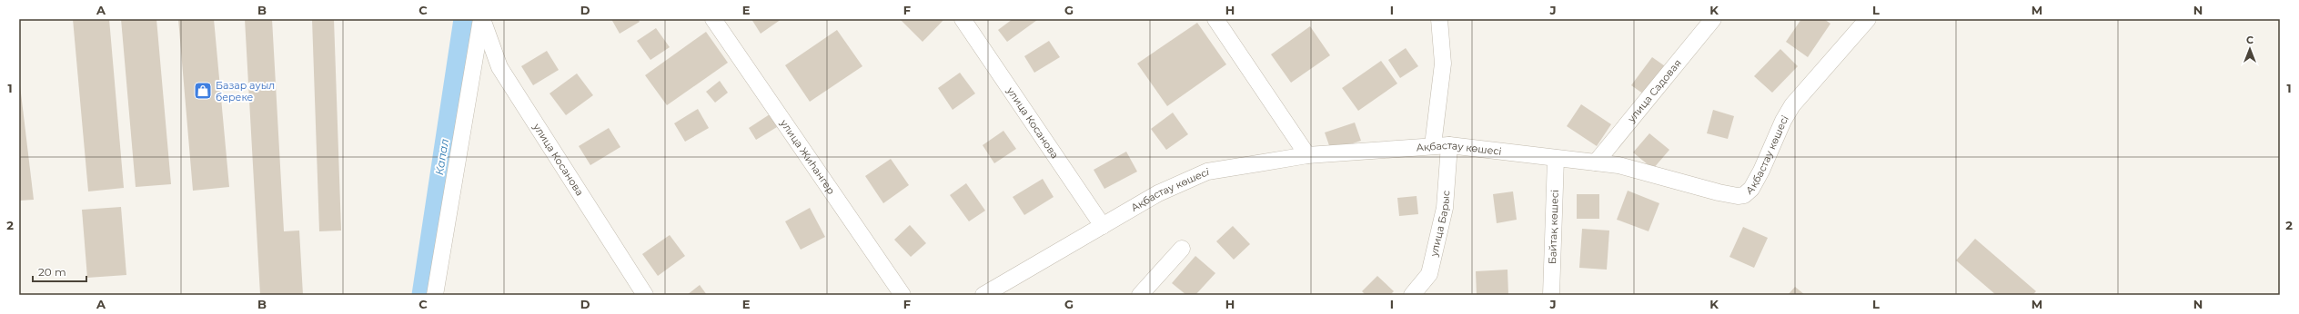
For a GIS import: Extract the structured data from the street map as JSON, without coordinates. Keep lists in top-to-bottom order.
{
  "streets": {
    "street": [
      "улица Садовая",
      "улица Косанова",
      "Ақбастау көшесі",
      "улица Жиhангер",
      "улица Барыс",
      "Байтақ көшесі"
    ]
  },
  "crossings": [
    ["улица Садовая", "Ақбастау көшесі"],
    ["улица Косанова", "Ақбастау көшесі"],
    ["Ақбастау көшесі", "улица Барыс"],
    ["Ақбастау көшесі", "Байтақ көшесі"]
  ],
  "water": ["Капал"],
  "places": {
    "shop": ["Базар ауыл береке"]
  },
  "scale_bar": "20 m",
  "north": "top",
  "grid": {
    "columns": [
      "A",
      "B",
      "C",
      "D",
      "E",
      "F",
      "G",
      "H",
      "I",
      "J",
      "K",
      "L",
      "M",
      "N"
    ],
    "rows": ["1", "2"]
  }
}
